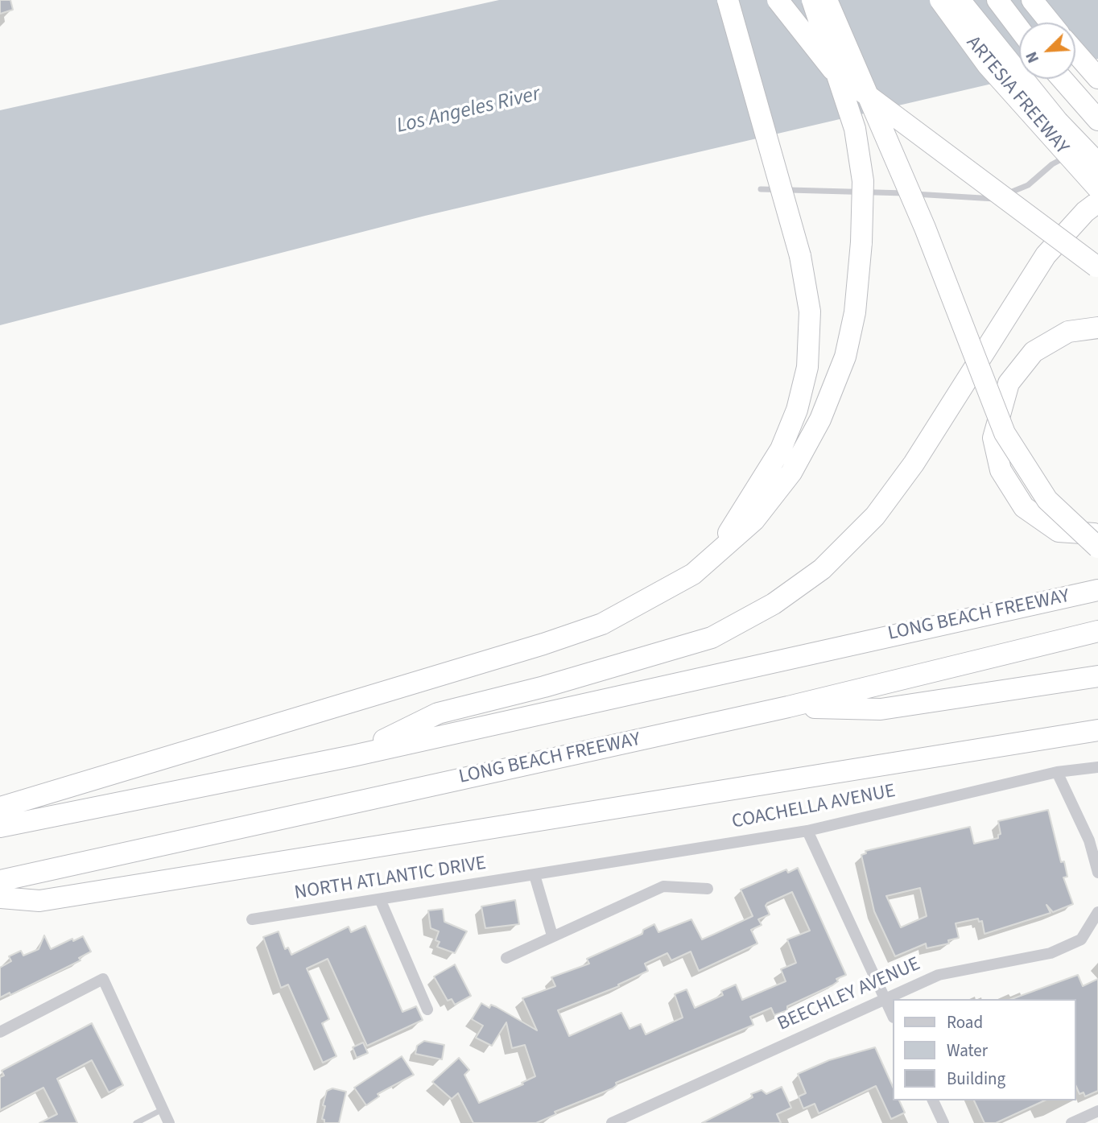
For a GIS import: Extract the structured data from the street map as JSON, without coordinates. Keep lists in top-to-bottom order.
{
  "streets": {
    "highway": ["ARTESIA FREEWAY", "LONG BEACH FREEWAY"],
    "street": ["COACHELLA AVENUE", "NORTH ATLANTIC DRIVE", "BEECHLEY AVENUE"]
  },
  "crossings": [
    ["COACHELLA AVENUE", "NORTH ATLANTIC DRIVE"]
  ],
  "water": ["Los Angeles River"],
  "legend": ["Road", "Water", "Building"],
  "north": "bottom left"
}
